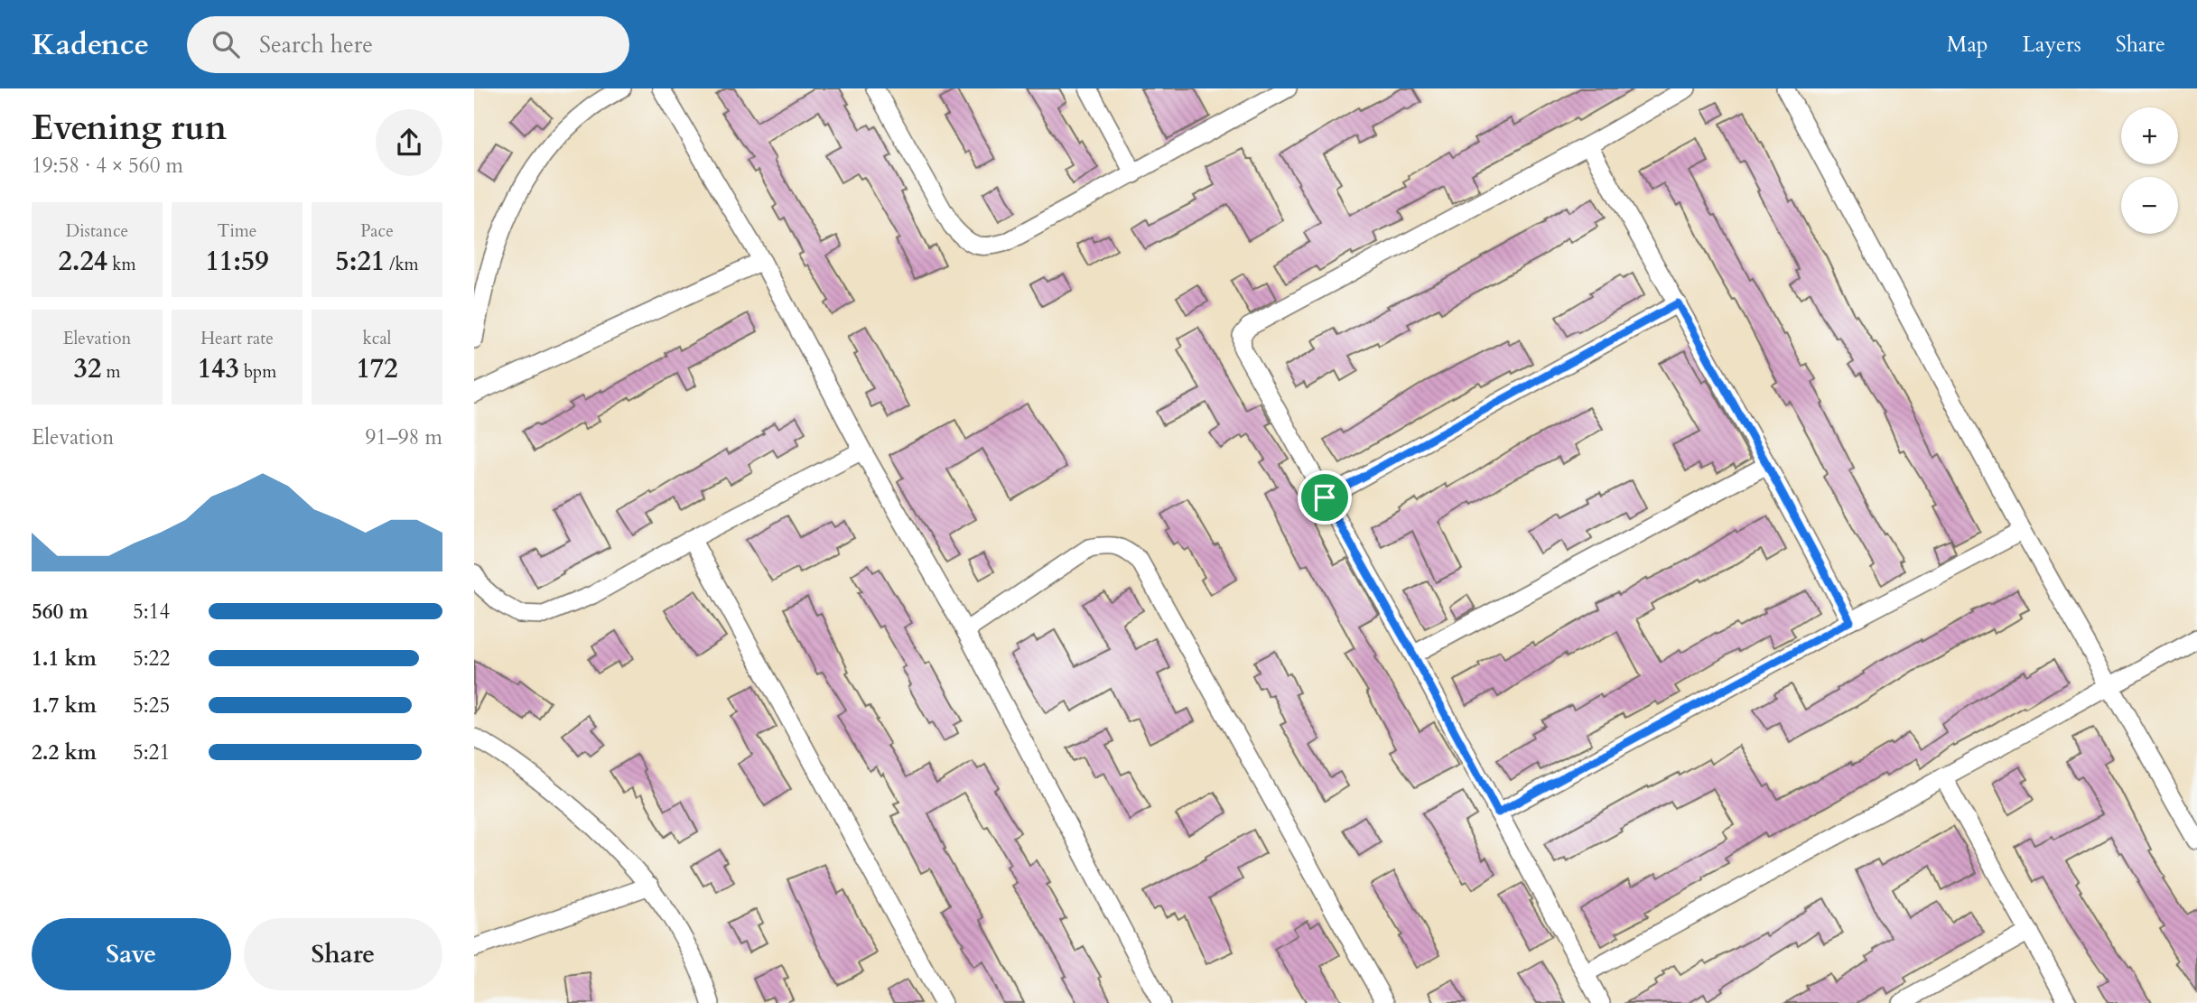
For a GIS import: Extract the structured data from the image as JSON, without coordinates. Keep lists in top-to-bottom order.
{
  "page": {
    "header": "Kadence",
    "search": "Search here",
    "nav": ["Map", "Layers", "Share"],
    "heading": ["Evening run", "19:58 · 4 × 560 m"],
    "map_buttons": ["+", "−"],
    "stats": [
      ["Distance", "2.24 km"],
      ["Time", "11:59"],
      ["Pace", "5:21 /km"],
      ["Elevation", "32 m"],
      ["Heart rate", "143 bpm"],
      ["kcal", "172"]
    ],
    "chart": ["Elevation", "91–98 m"],
    "list": [
      {
        "name": "560 m",
        "note": "5:14"
      },
      {
        "name": "1.1 km",
        "note": "5:22"
      },
      {
        "name": "1.7 km",
        "note": "5:25"
      },
      {
        "name": "2.2 km",
        "note": "5:21"
      }
    ],
    "buttons": ["Save", "Share"]
  }
}
